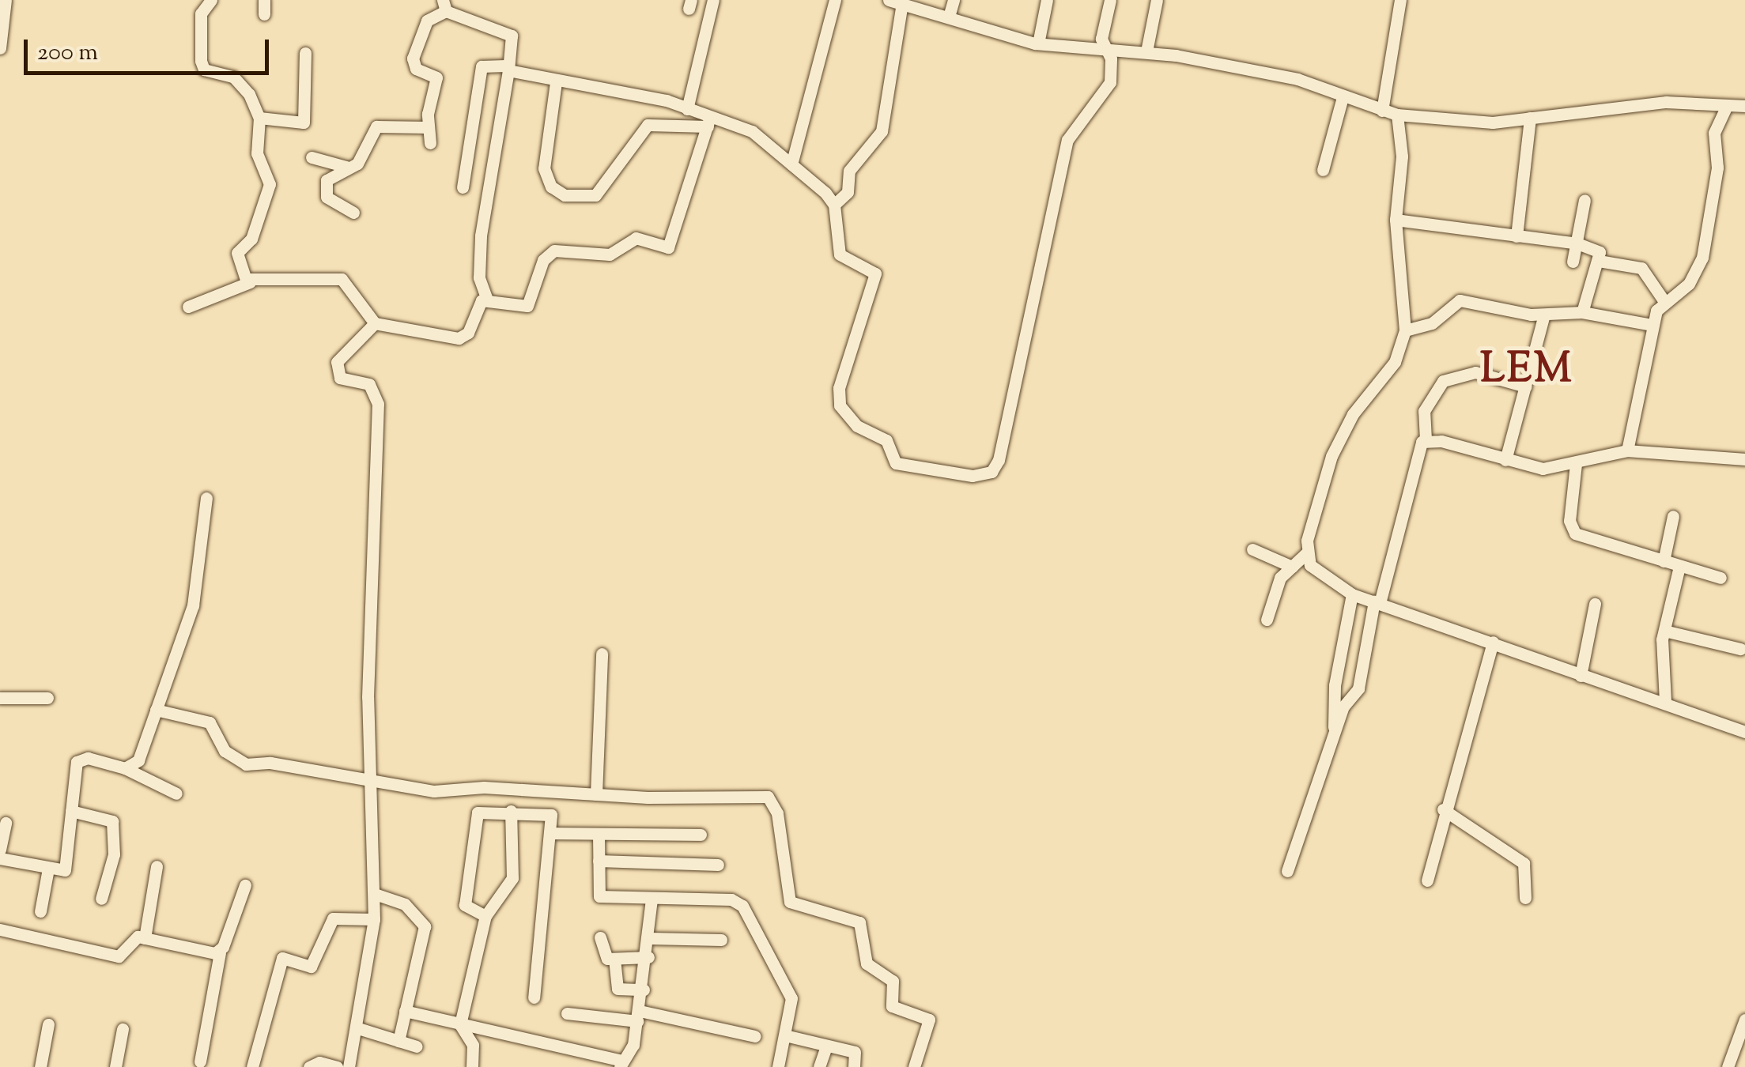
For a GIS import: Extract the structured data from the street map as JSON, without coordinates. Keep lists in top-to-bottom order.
{
  "districts": ["LEM"],
  "scale_bar": "200 m"
}
